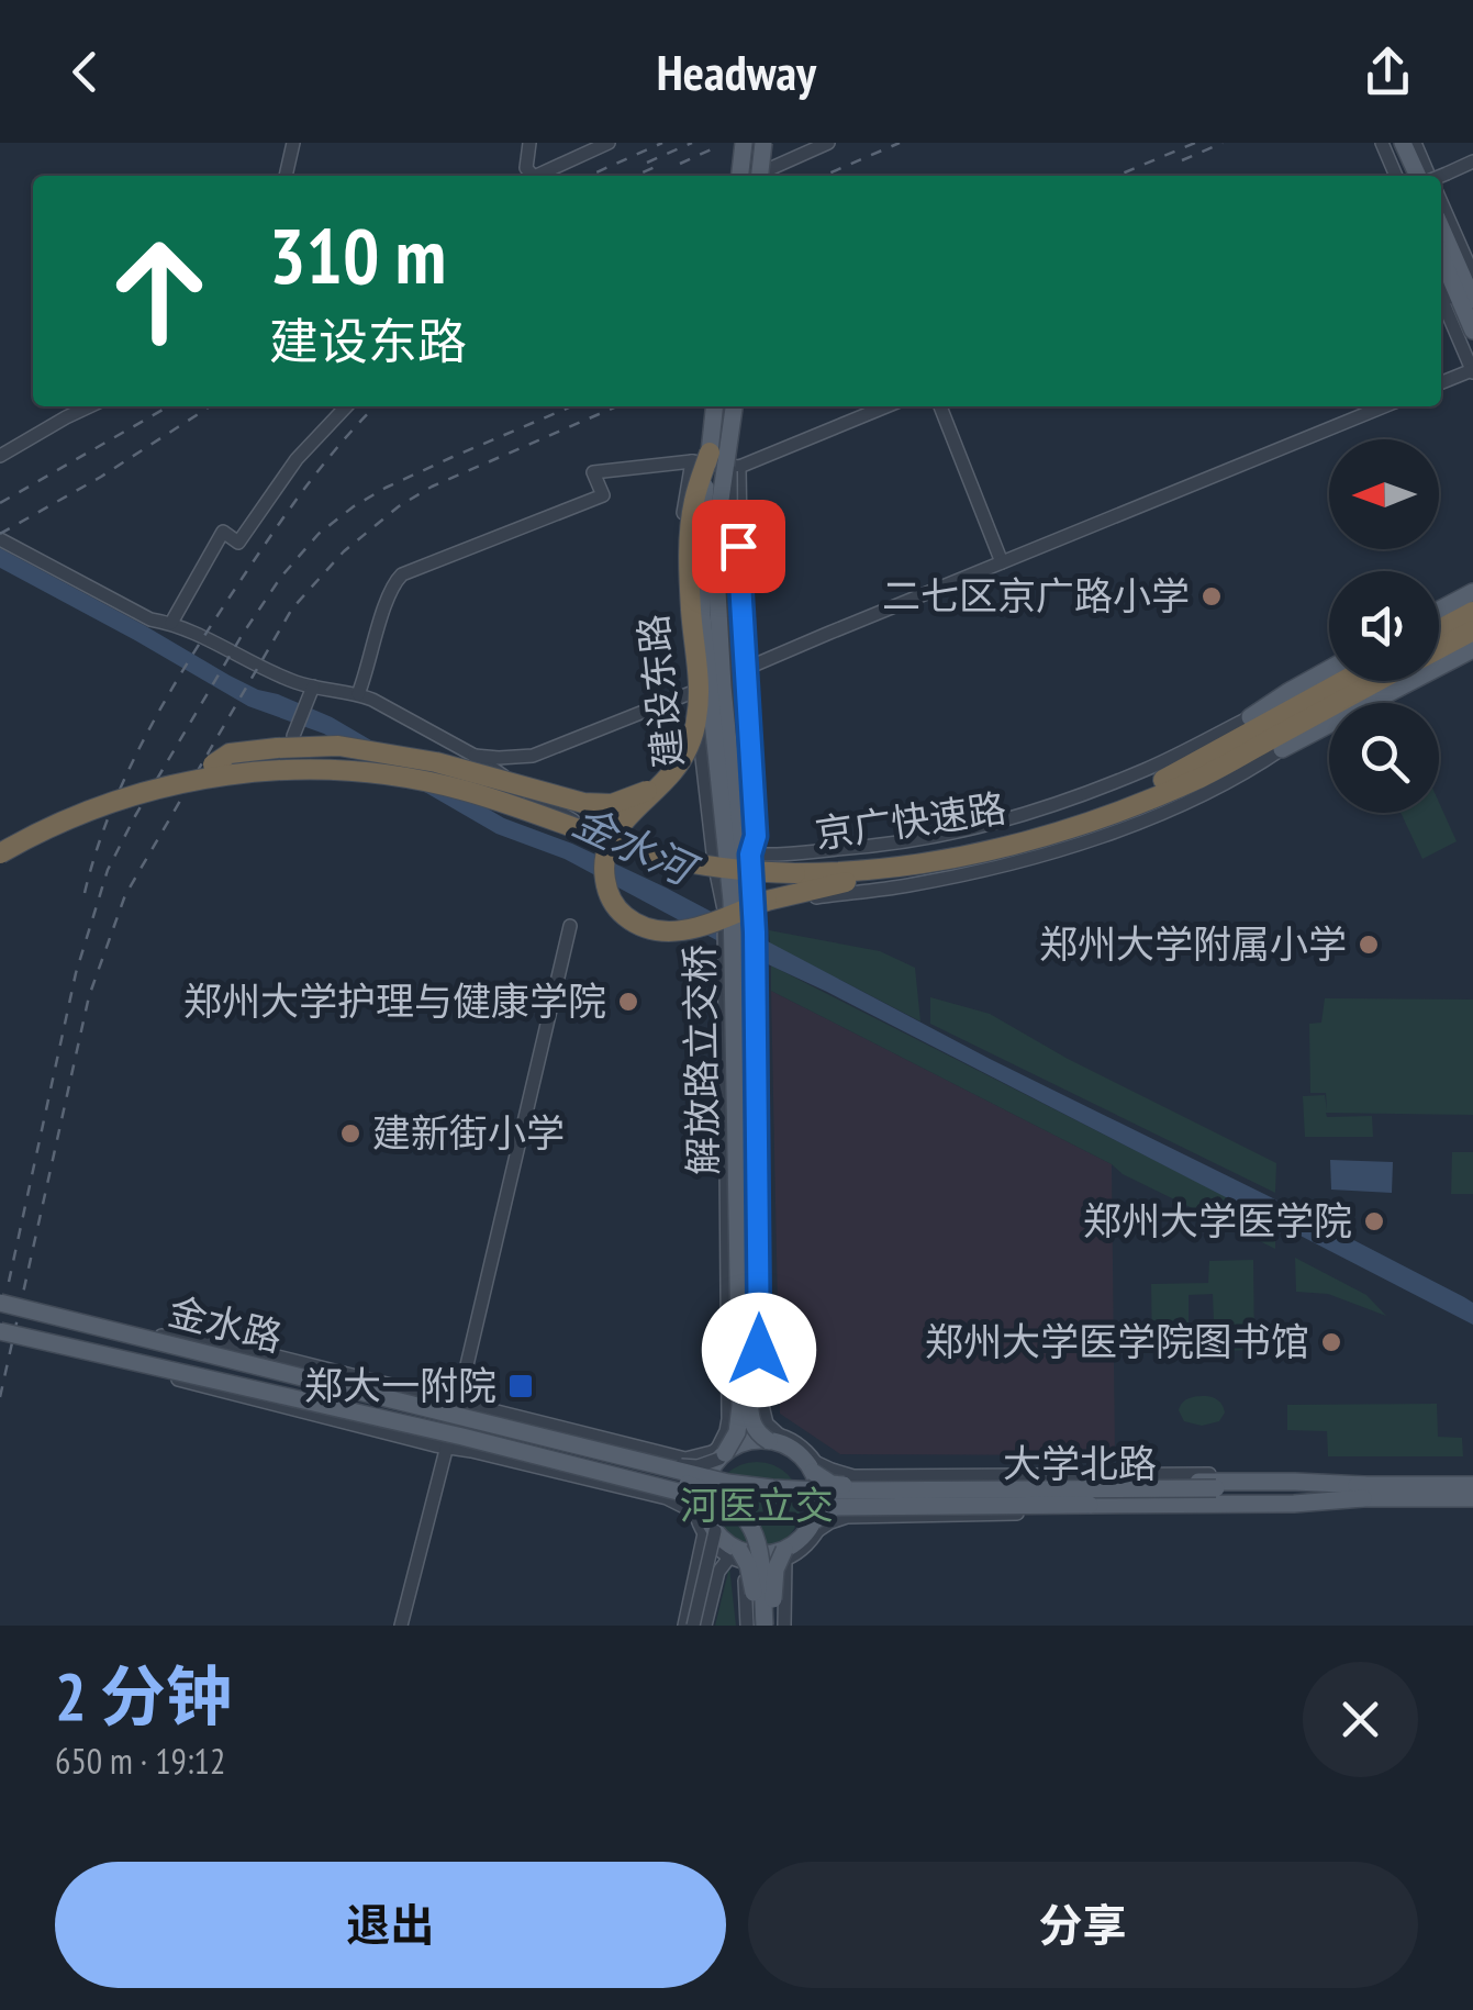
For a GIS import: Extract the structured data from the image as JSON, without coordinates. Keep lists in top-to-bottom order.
{
  "streets": {
    "highway": ["京广快速路"],
    "main road": ["解放路立交桥", "金水路", "大学北路"],
    "street": ["建设东路"]
  },
  "crossings": [
    ["建设东路", "解放路立交桥"],
    ["金水路", "大学北路"]
  ],
  "water": ["金水河"],
  "parks": ["河医立交"],
  "places": {
    "other": [
      "二七区京广路小学",
      "郑州大学附属小学",
      "郑州大学护理与健康学院",
      "建新街小学",
      "郑州大学医学院",
      "郑州大学医学院图书馆"
    ],
    "transit": ["郑大一附院"]
  },
  "north": "left",
  "page": {
    "header": "Headway",
    "turn": ["310 m", "建设东路"],
    "heading": ["2 分钟", "650 m · 19:12"],
    "buttons": ["退出", "分享"]
  }
}
